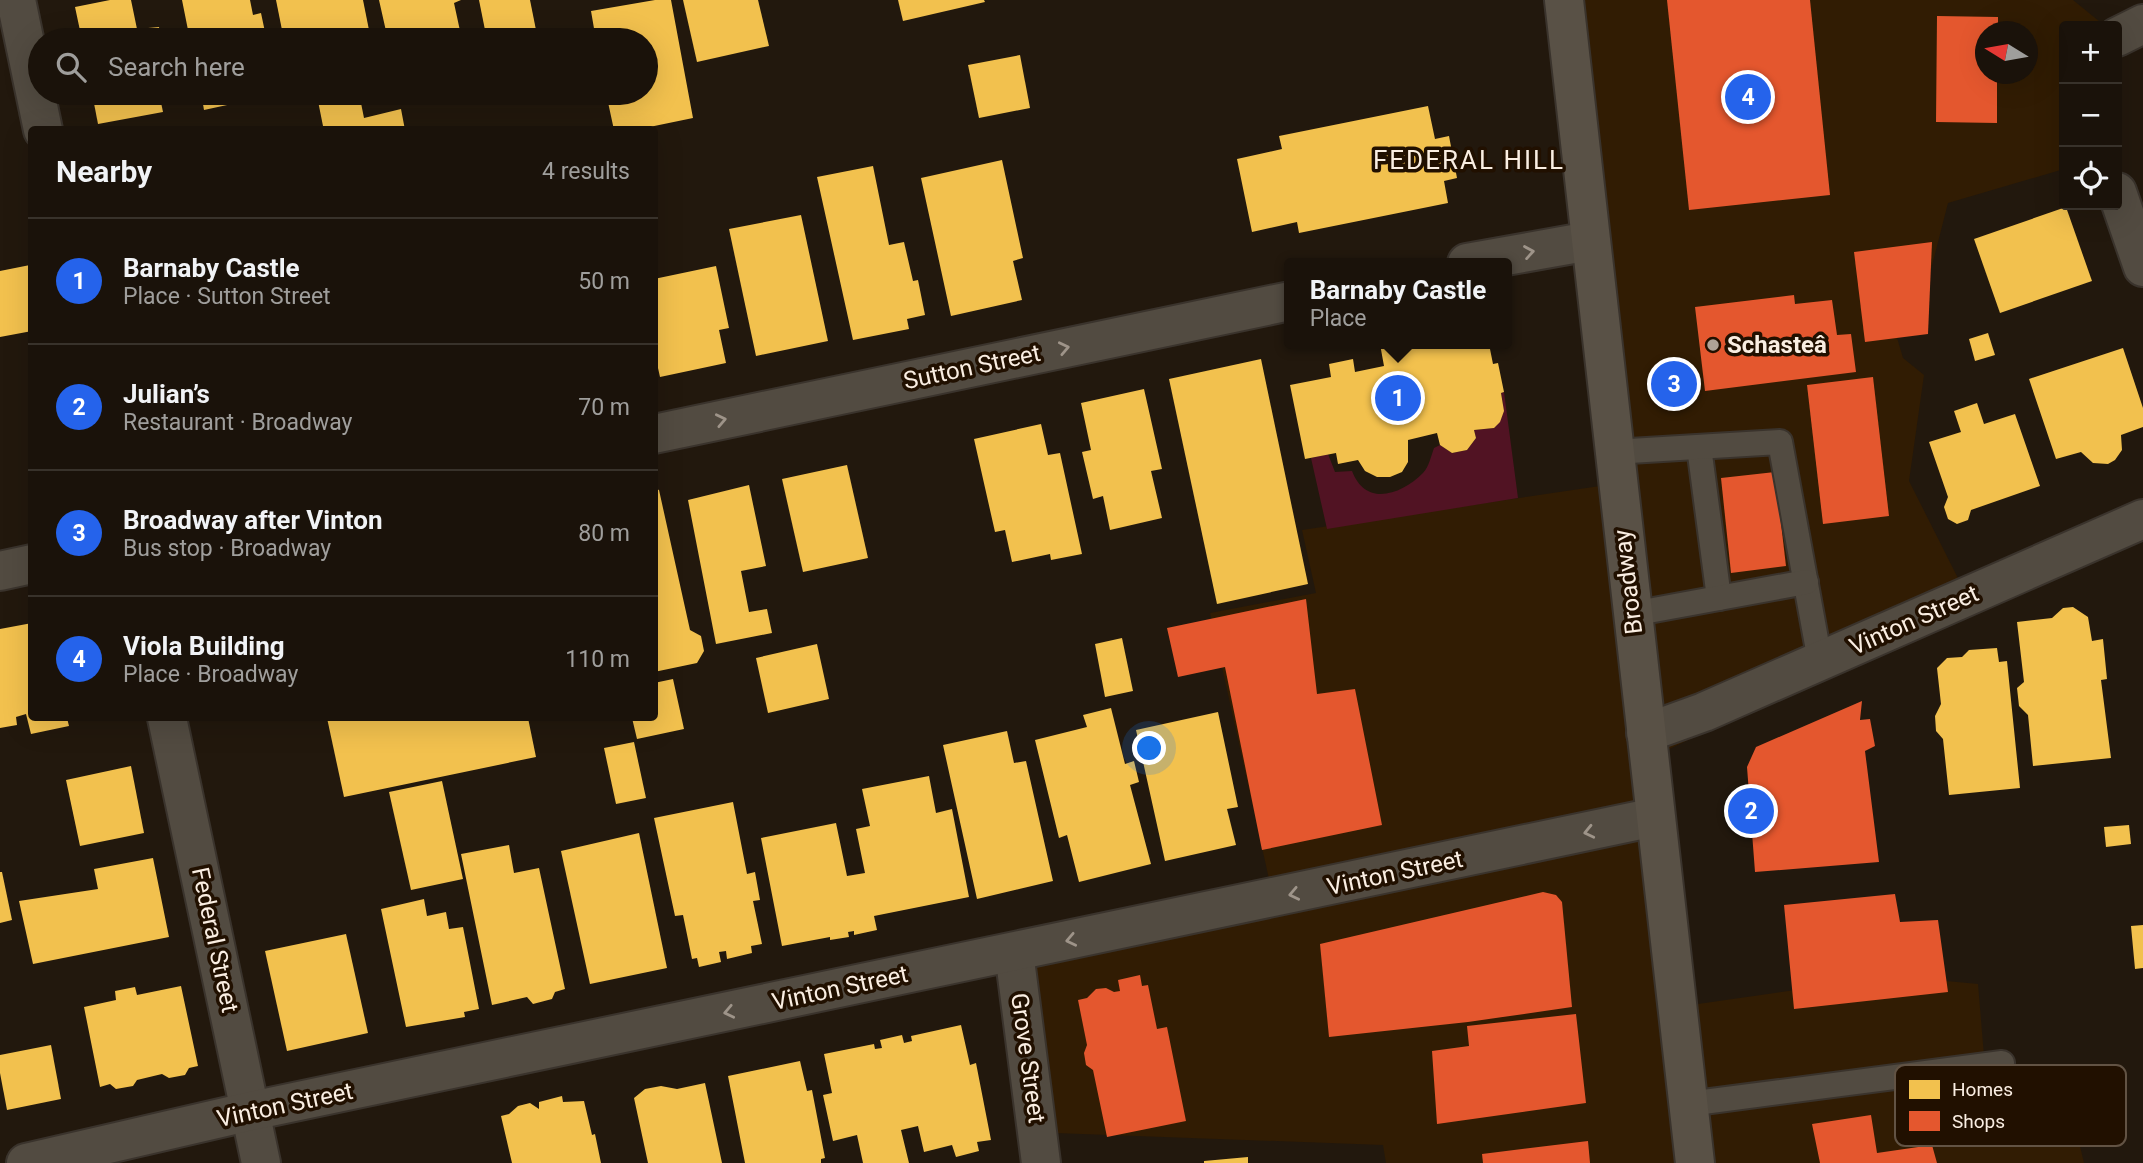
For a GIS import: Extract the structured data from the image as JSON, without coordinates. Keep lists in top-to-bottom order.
{
  "streets": {
    "main road": ["Broadway"],
    "street": [
      "Sutton Street",
      "Vinton Street",
      "Federal Street",
      "Grove Street"
    ]
  },
  "crossings": [
    ["Broadway", "Vinton Street"],
    ["Vinton Street", "Federal Street"],
    ["Vinton Street", "Grove Street"]
  ],
  "one_way": ["Sutton Street", "Vinton Street"],
  "districts": ["FEDERAL HILL"],
  "places": ["Schasteâ"],
  "legend": ["Homes", "Shops"],
  "north": "left",
  "page": {
    "map_buttons": ["+", "−"],
    "search": "Search here",
    "pins": [
      "4",
      "3",
      "1",
      "2"
    ],
    "heading": ["Nearby", "4 results"],
    "list": [
      {
        "mark": "1",
        "name": "Barnaby Castle",
        "note": "Place · Sutton Street",
        "value": "50 m"
      },
      {
        "mark": "2",
        "name": "Julian’s",
        "note": "Restaurant · Broadway",
        "value": "70 m"
      },
      {
        "mark": "3",
        "name": "Broadway after Vinton",
        "note": "Bus stop · Broadway",
        "value": "80 m"
      },
      {
        "mark": "4",
        "name": "Viola Building",
        "note": "Place · Broadway",
        "value": "110 m"
      }
    ],
    "popup": ["Barnaby Castle", "Place"]
  }
}
